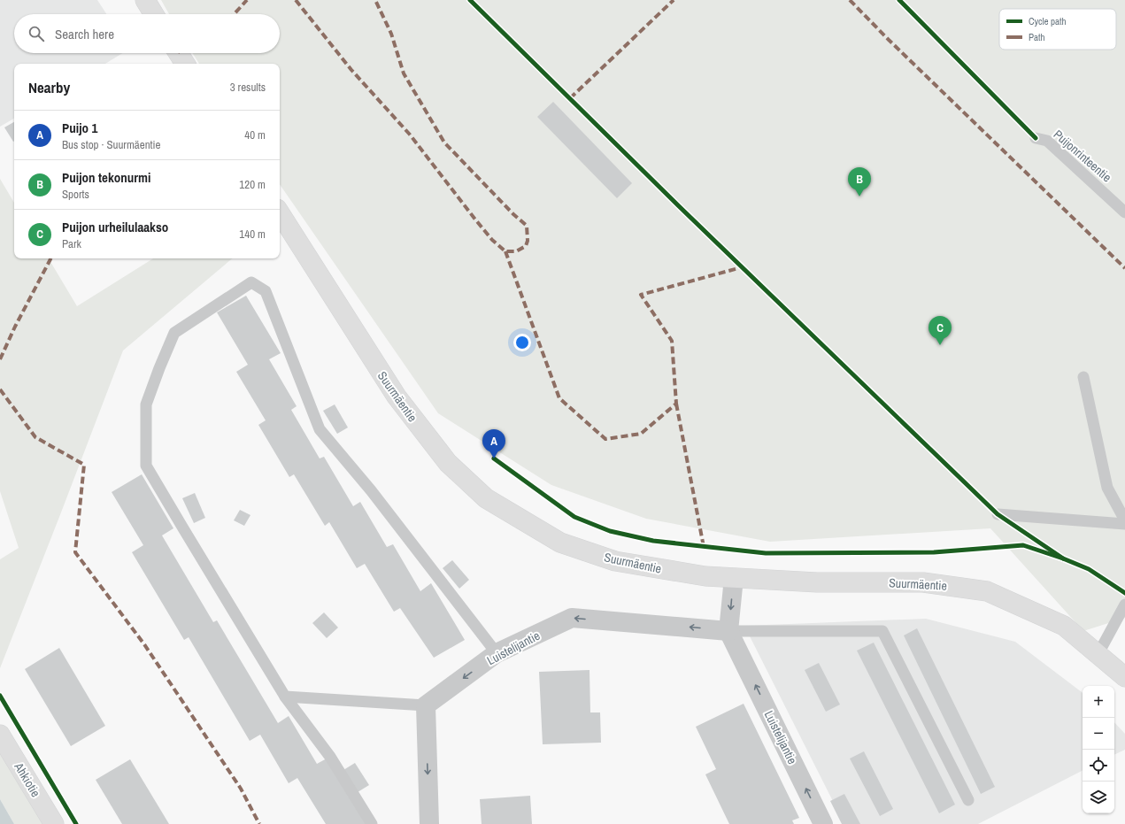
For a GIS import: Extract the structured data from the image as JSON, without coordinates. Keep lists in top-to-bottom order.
{
  "streets": {
    "main road": ["Suurmäentie", "Ahkiotie"],
    "street": ["Luistelijantie"],
    "lane": ["Puijonrinteentie"]
  },
  "legend": ["Cycle path", "Path"],
  "page": {
    "search": "Search here",
    "heading": ["Nearby", "3 results"],
    "list": [
      {
        "mark": "A",
        "name": "Puijo 1",
        "note": "Bus stop · Suurmäentie",
        "value": "40 m"
      },
      {
        "mark": "B",
        "name": "Puijon tekonurmi",
        "note": "Sports",
        "value": "120 m"
      },
      {
        "mark": "C",
        "name": "Puijon urheilulaakso",
        "note": "Park",
        "value": "140 m"
      }
    ],
    "pins": ["B", "C", "A"],
    "map_buttons": ["+", "−"]
  }
}
